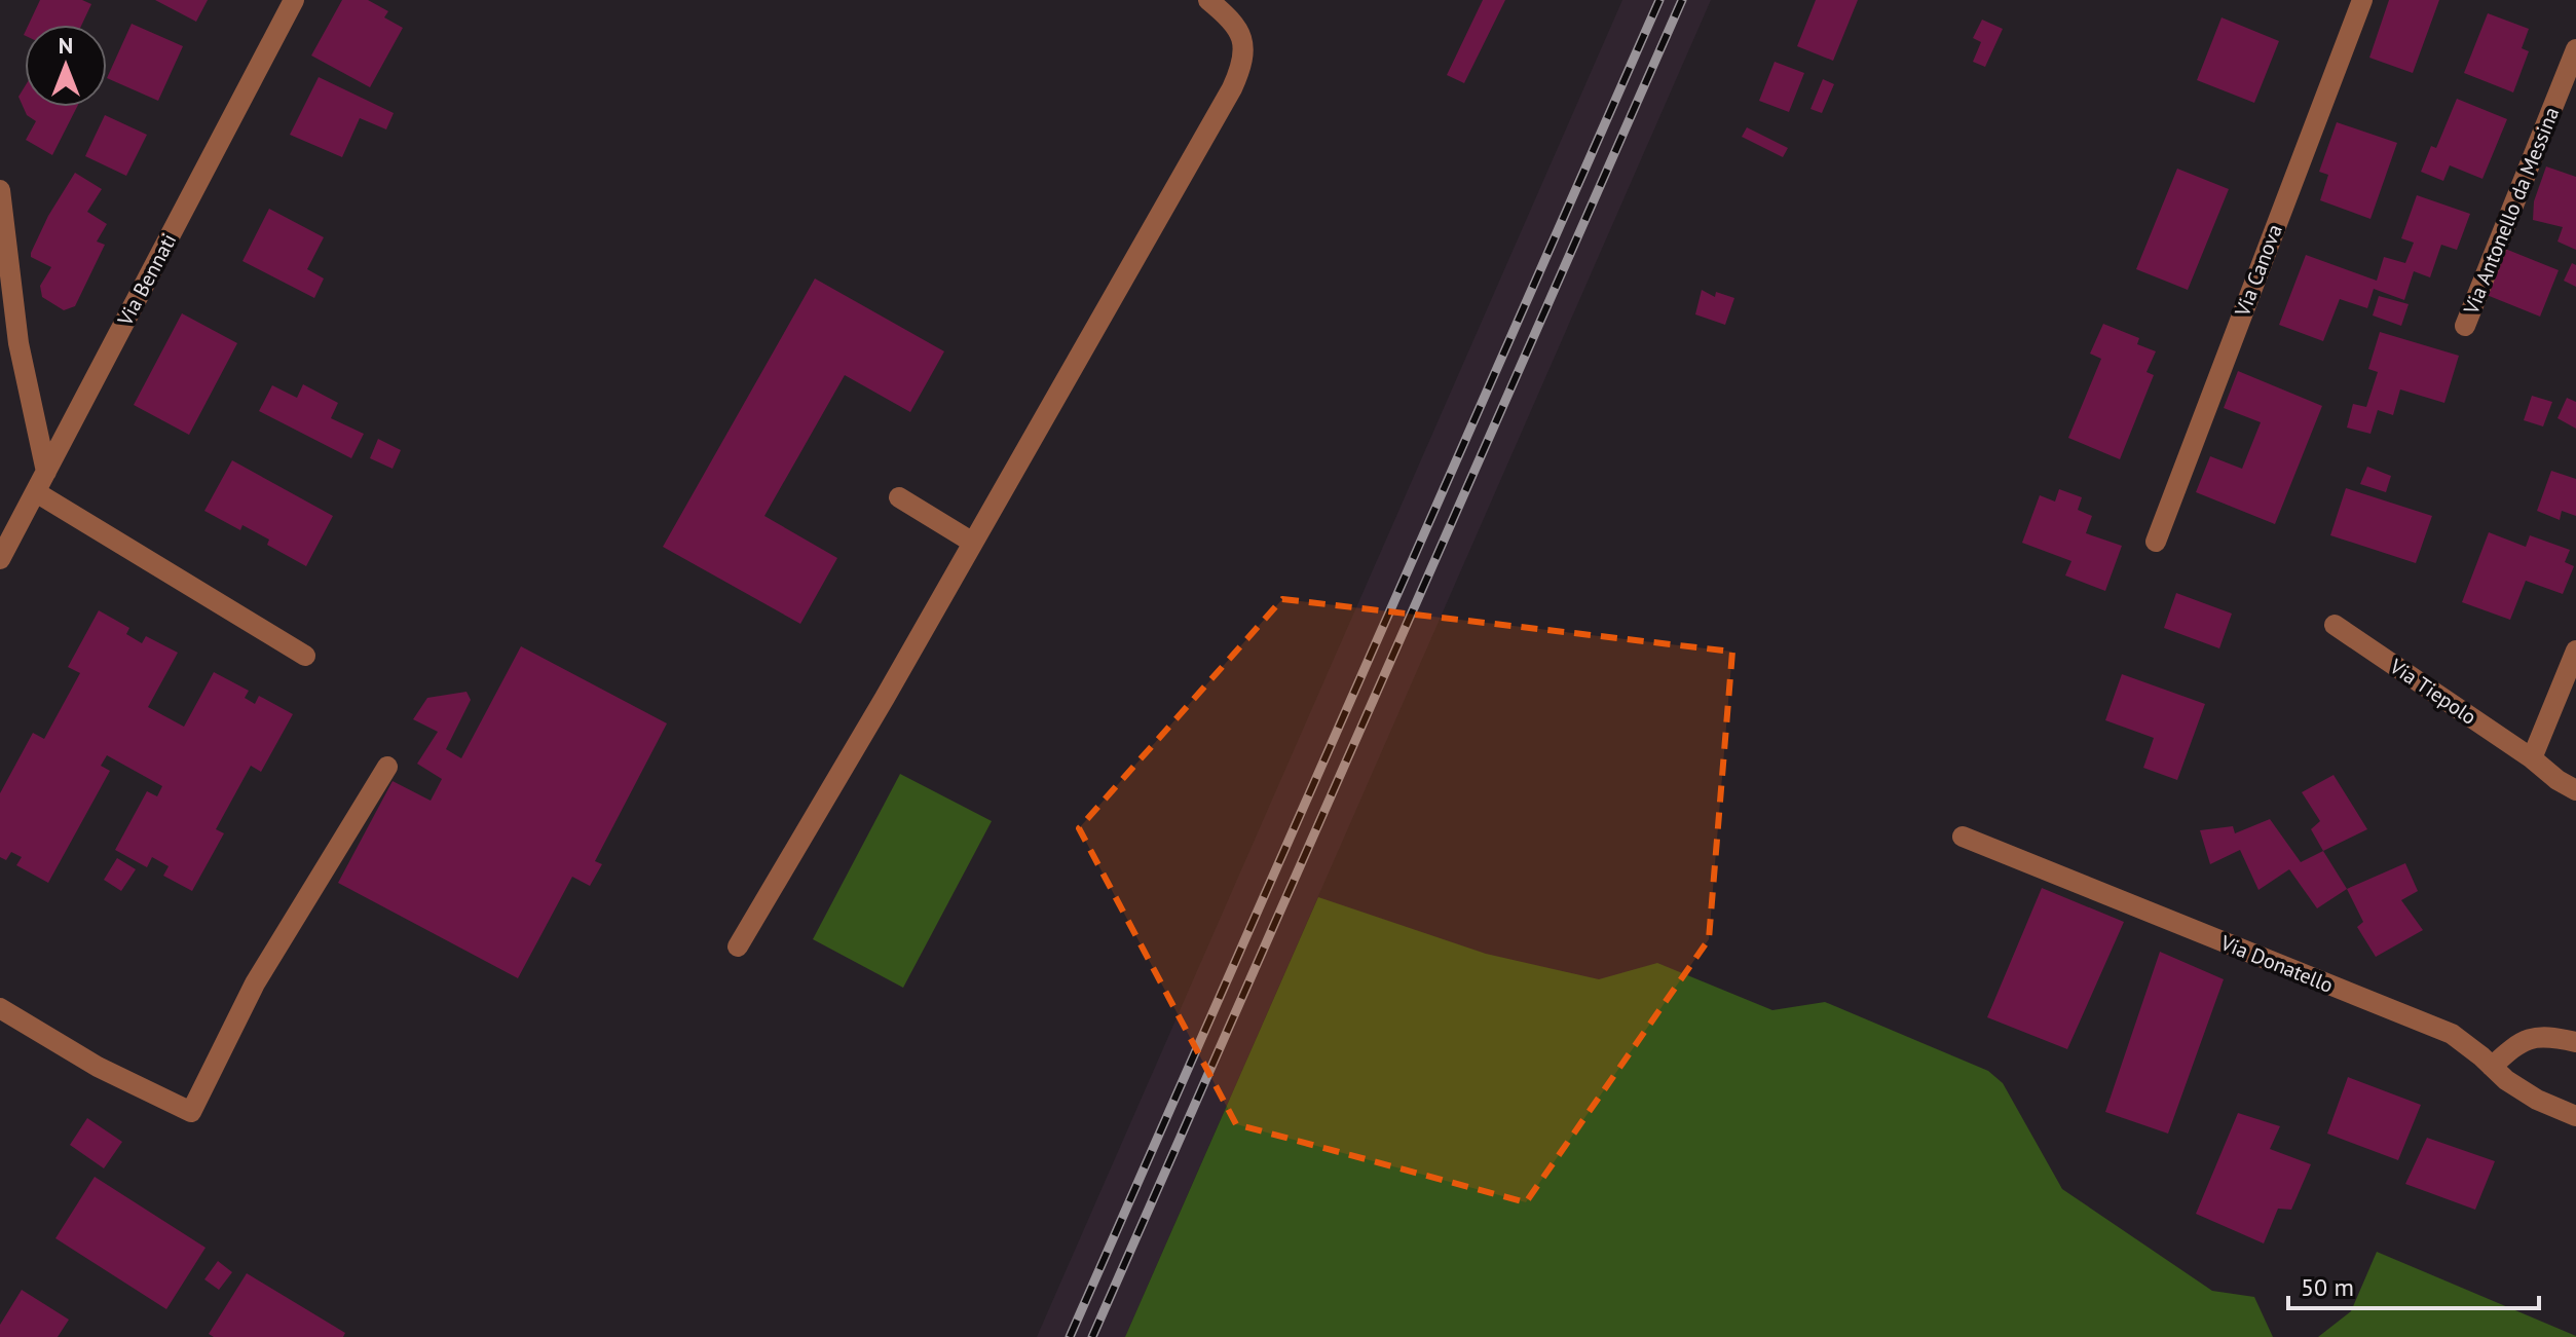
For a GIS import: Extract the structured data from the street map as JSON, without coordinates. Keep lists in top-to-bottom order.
{
  "streets": {
    "street": [
      "Via Antonello da Messina",
      "Via Canova",
      "Via Bennati",
      "Via Tiepolo",
      "Via Donatello"
    ]
  },
  "scale_bar": "50 m",
  "north": "top"
}
